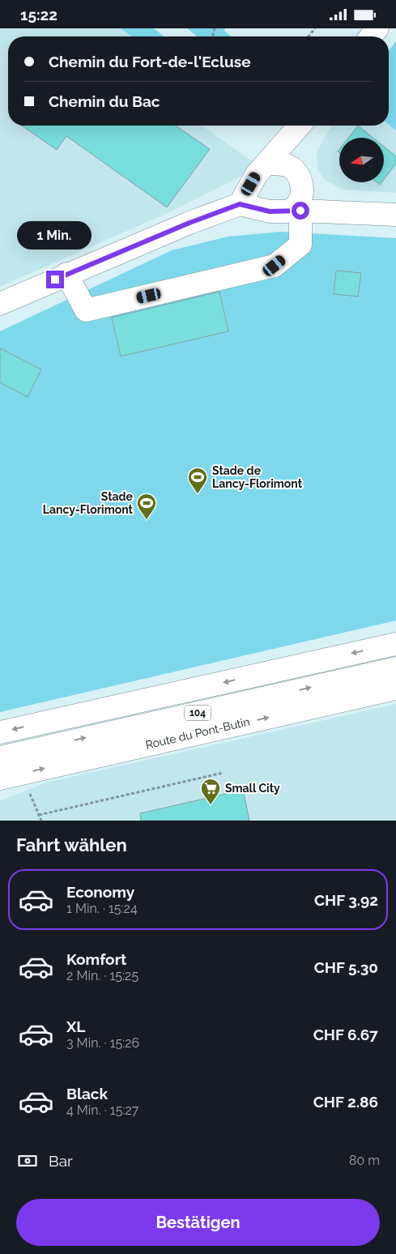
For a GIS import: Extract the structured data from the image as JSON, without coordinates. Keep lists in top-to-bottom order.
{
  "streets": {
    "main road": ["104", "Route du Pont-Butin"]
  },
  "places": {
    "sports": ["Stade de Lancy-Florimont", "Stade Lancy-Florimont"],
    "supermarket": ["Small City"]
  },
  "north": "left",
  "page": {
    "status": "15:22",
    "banner": ["Chemin du Fort-de-l'Ecluse", "Chemin du Bac"],
    "bubble": "1 Min.",
    "heading": "Fahrt wählen",
    "list": [
      {
        "name": "Economy",
        "note": "1 Min. · 15:24",
        "value": "CHF 3.92"
      },
      {
        "name": "Komfort",
        "note": "2 Min. · 15:25",
        "value": "CHF 5.30"
      },
      {
        "name": "XL",
        "note": "3 Min. · 15:26",
        "value": "CHF 6.67"
      },
      {
        "name": "Black",
        "note": "4 Min. · 15:27",
        "value": "CHF 2.86"
      }
    ],
    "pay": ["Bar", "80 m"],
    "buttons": "Bestätigen"
  }
}
